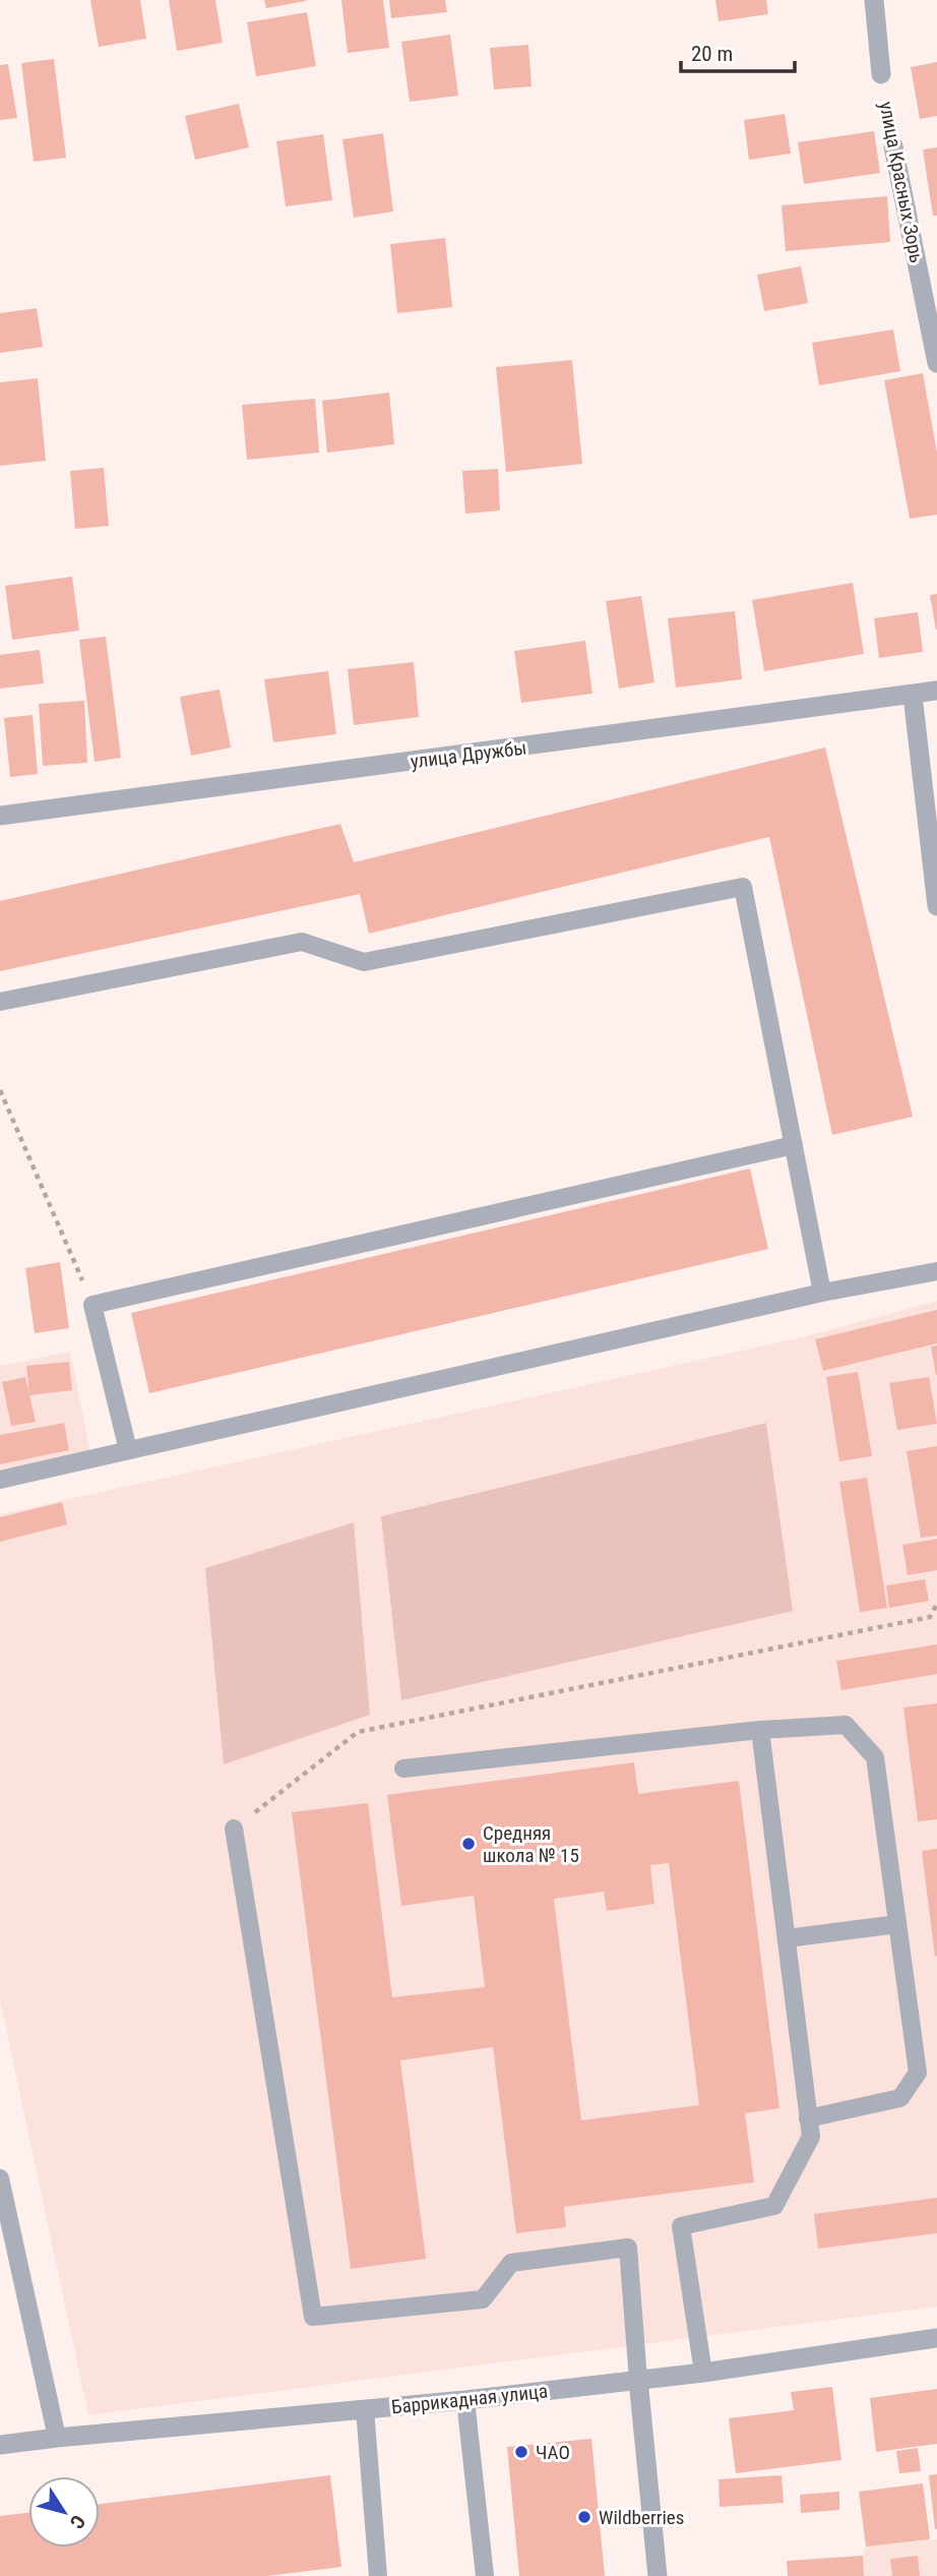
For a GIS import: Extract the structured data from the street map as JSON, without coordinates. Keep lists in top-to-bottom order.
{
  "streets": {
    "street": ["улица Красных Зорь", "улица Дружбы", "Баррикадная улица"]
  },
  "places": ["Средняя школа № 15", "ЧАО", "Wildberries"],
  "scale_bar": "20 m",
  "north": "bottom right"
}
